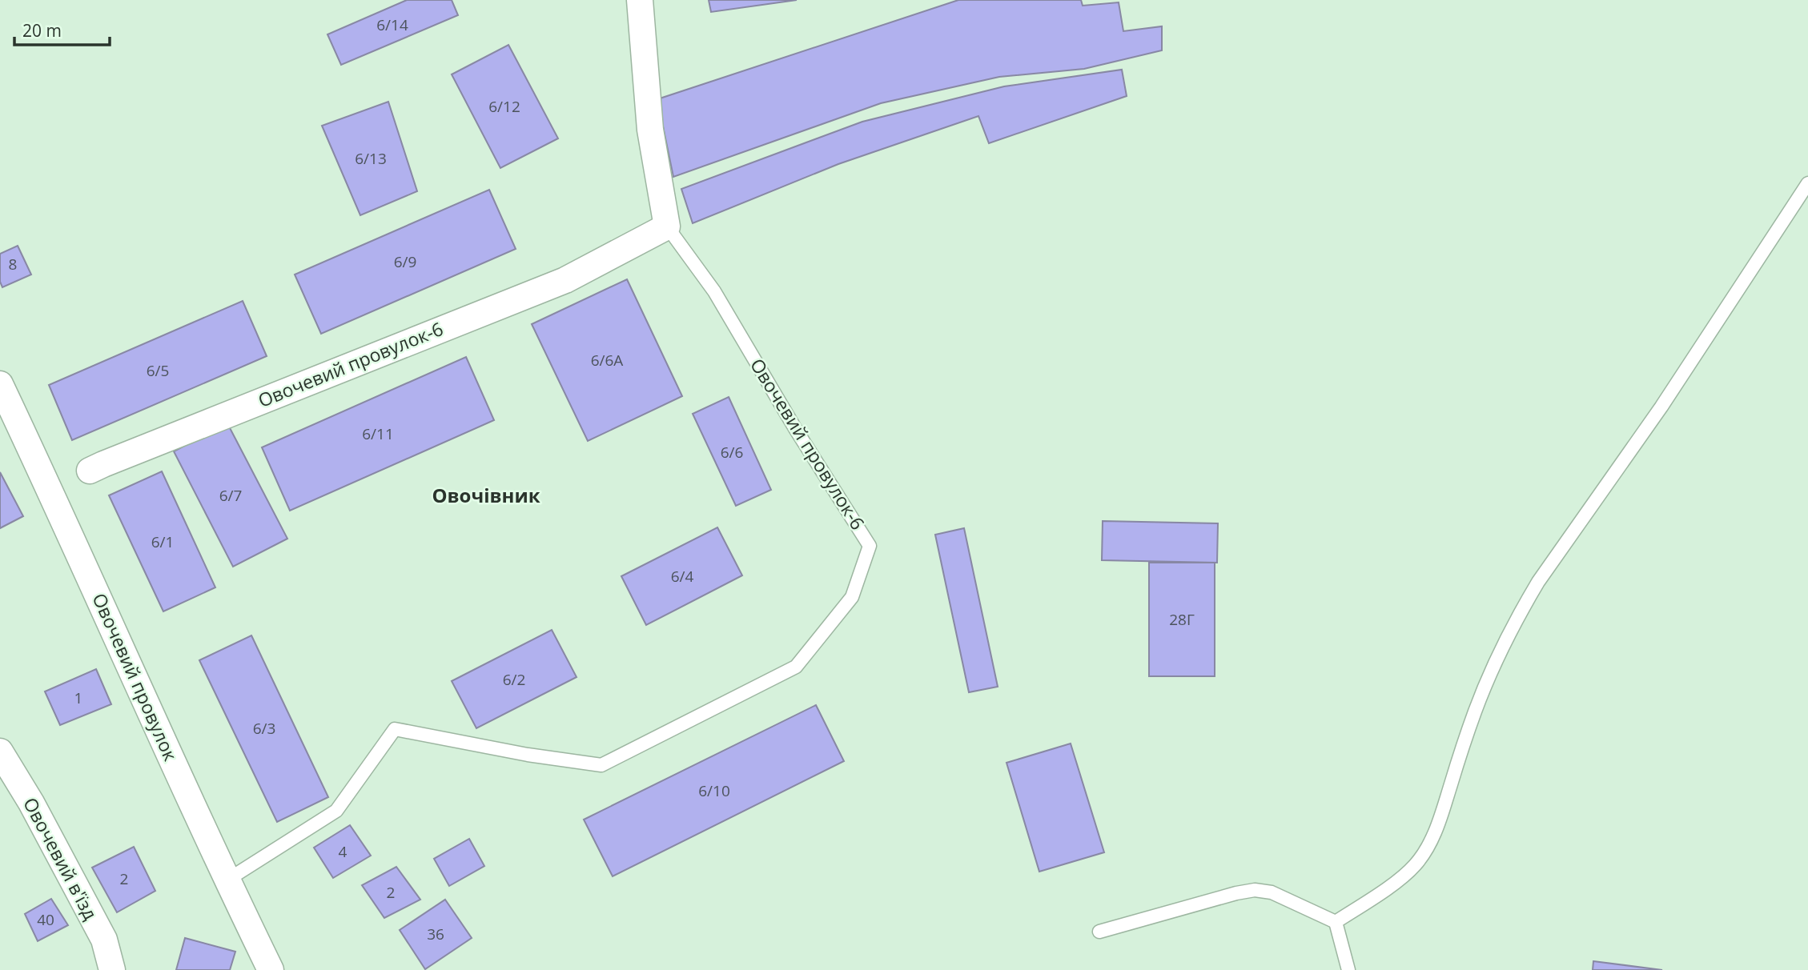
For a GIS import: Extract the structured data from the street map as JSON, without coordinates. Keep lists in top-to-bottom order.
{
  "streets": {
    "street": ["Овочевий провулок-6", "Овочевий провулок", "Овочевий в'їзд"]
  },
  "crossings": [
    ["Овочевий провулок-6", "Овочевий провулок"]
  ],
  "districts": ["Овочівник"],
  "house_numbers": [
    "6/14",
    "6/12",
    "6/13",
    "6/9",
    "8",
    "6/6А",
    "6/5",
    "6/11",
    "6/6",
    "6/7",
    "6/1",
    "6/4",
    "28Г",
    "6/2",
    "1",
    "6/3",
    "6/10",
    "4",
    "2",
    "2",
    "40",
    "36"
  ],
  "scale_bar": "20 m"
}
